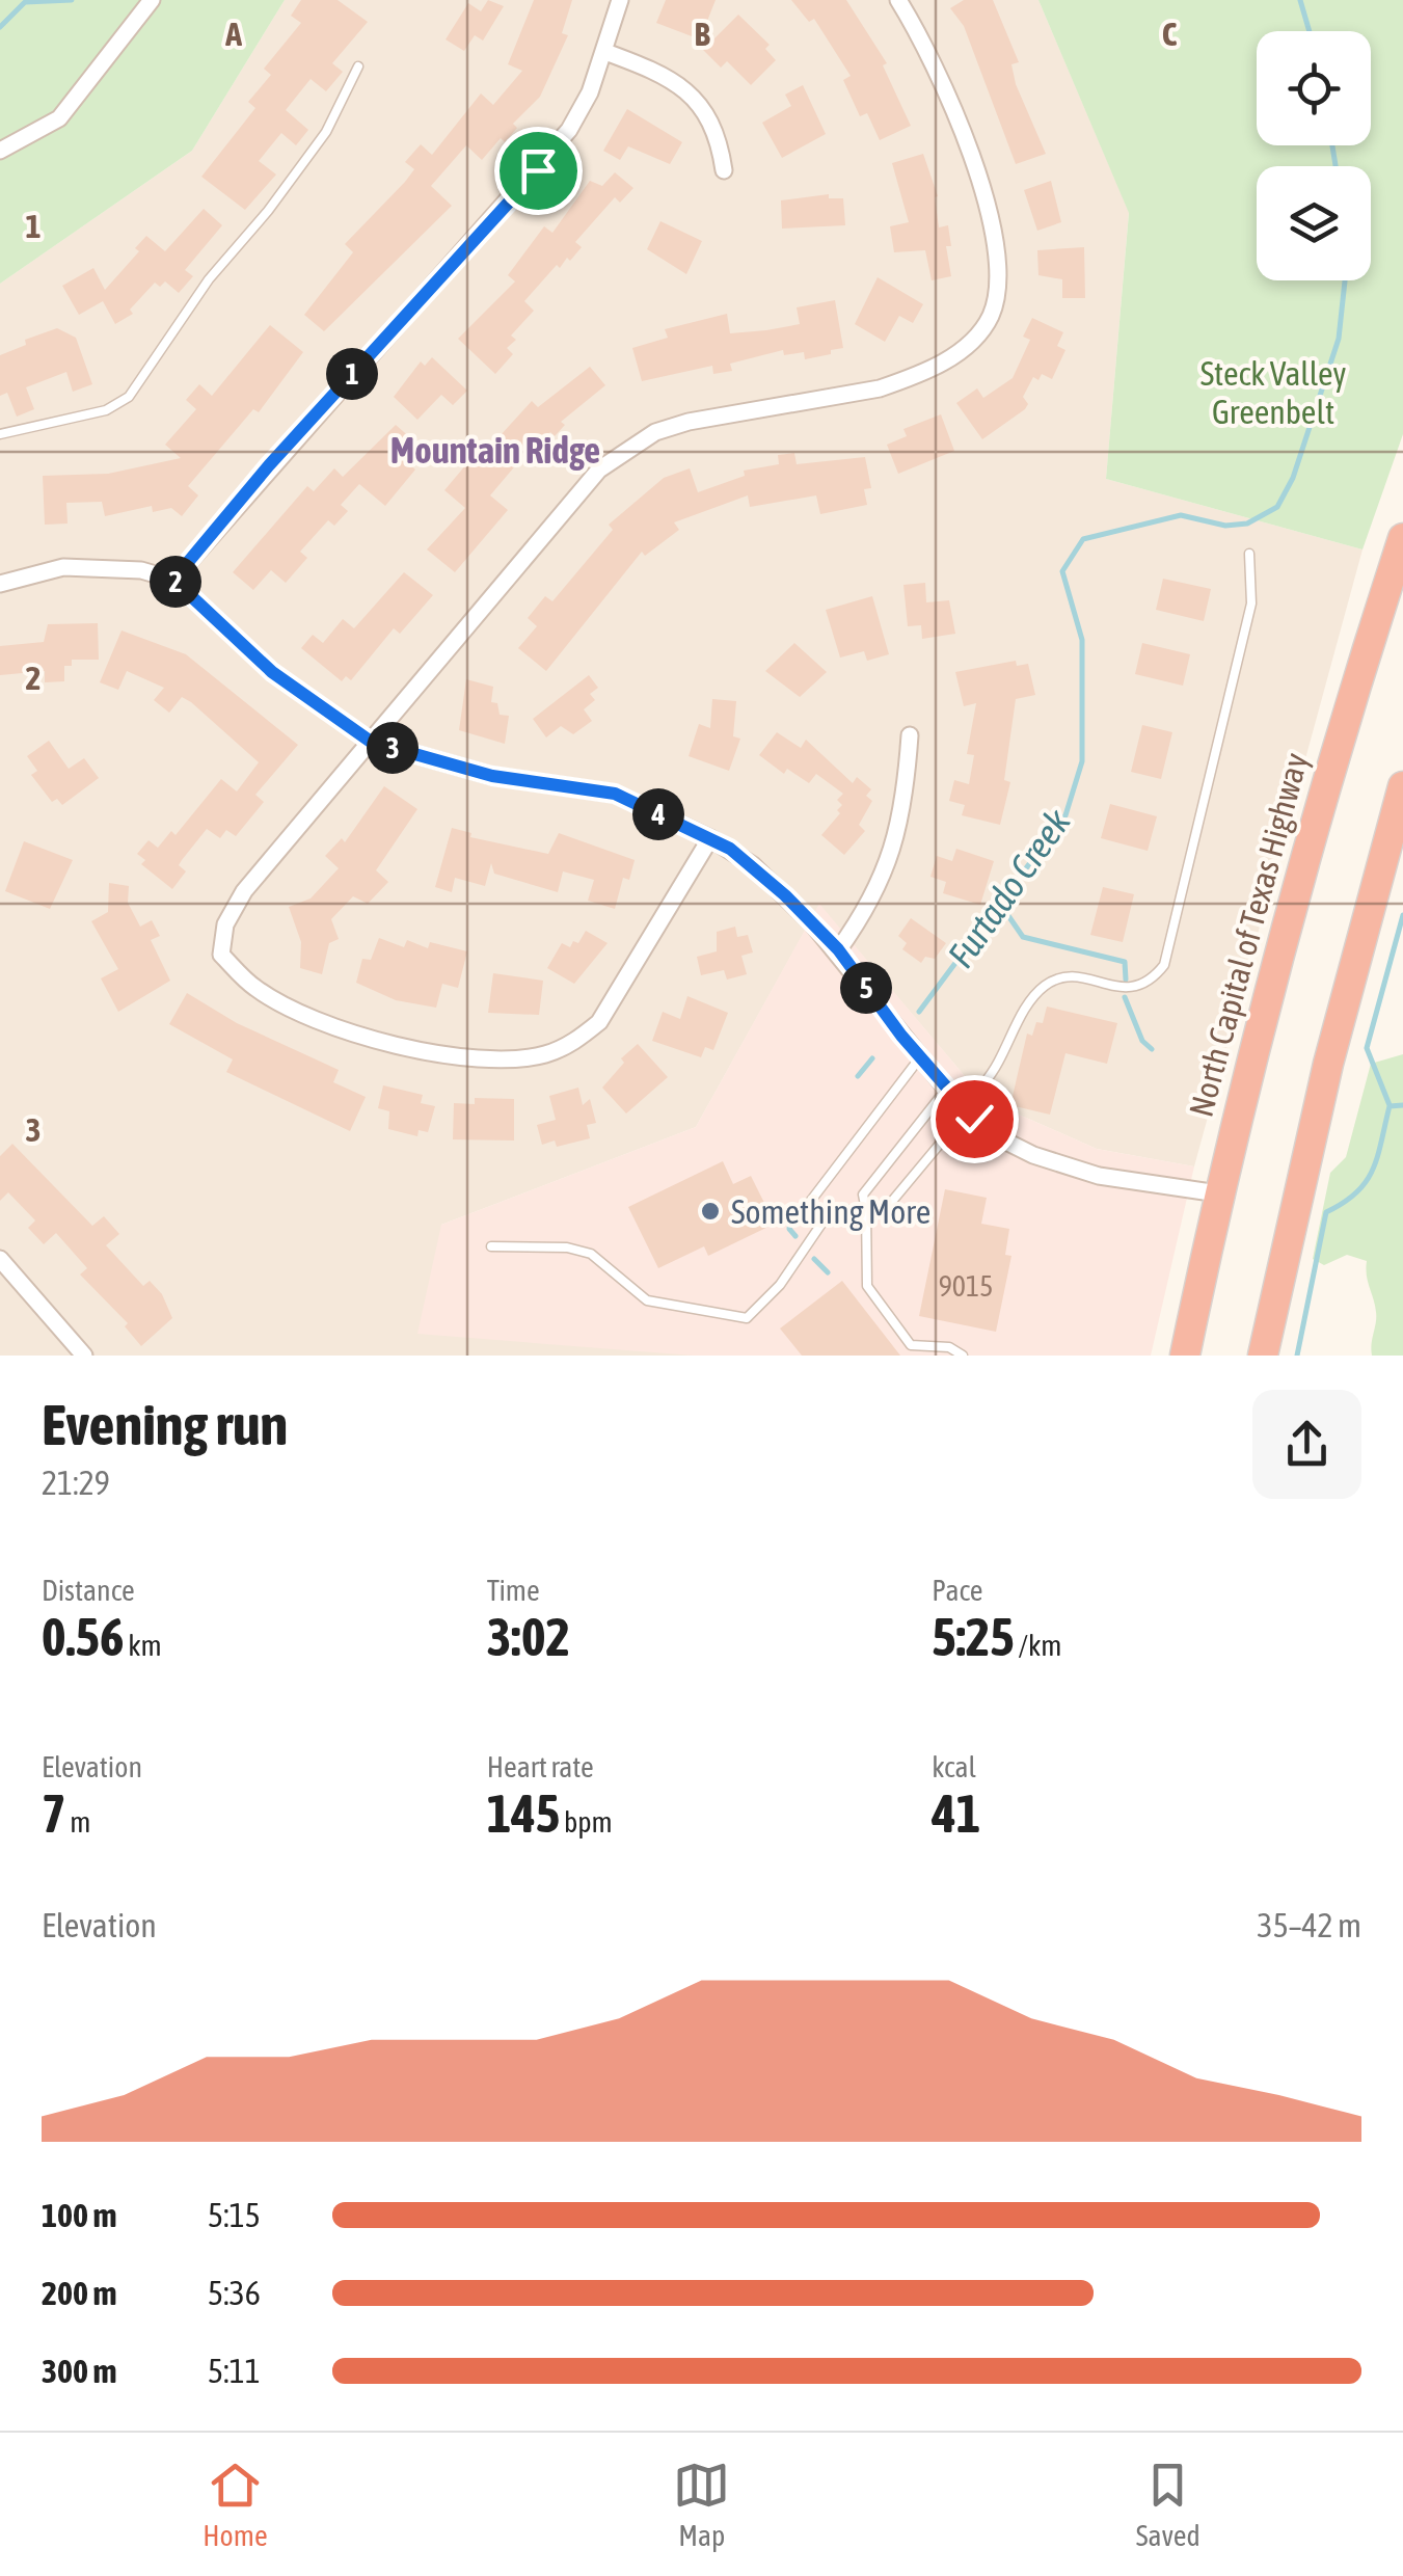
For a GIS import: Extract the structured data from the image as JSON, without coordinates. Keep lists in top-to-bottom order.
{
  "streets": {
    "highway": ["North Capital of Texas Highway"]
  },
  "districts": ["Mountain Ridge"],
  "water": ["Furtado Creek"],
  "parks": ["Steck Valley Greenbelt"],
  "places": ["Something More"],
  "house_numbers": ["9015"],
  "page": {
    "pins": [
      "1",
      "2",
      "3",
      "4",
      "5"
    ],
    "heading": ["Evening run", "21:29"],
    "stats": [
      ["Distance", "0.56 km"],
      ["Time", "3:02"],
      ["Pace", "5:25 /km"],
      ["Elevation", "7 m"],
      ["Heart rate", "145 bpm"],
      ["kcal", "41"]
    ],
    "chart": ["Elevation", "35–42 m"],
    "list": [
      {
        "name": "100 m",
        "note": "5:15"
      },
      {
        "name": "200 m",
        "note": "5:36"
      },
      {
        "name": "300 m",
        "note": "5:11"
      }
    ],
    "tabs": ["Home", "Map", "Saved"]
  },
  "grid": {
    "columns": ["A", "B", "C"],
    "rows": ["1", "2", "3"]
  }
}
